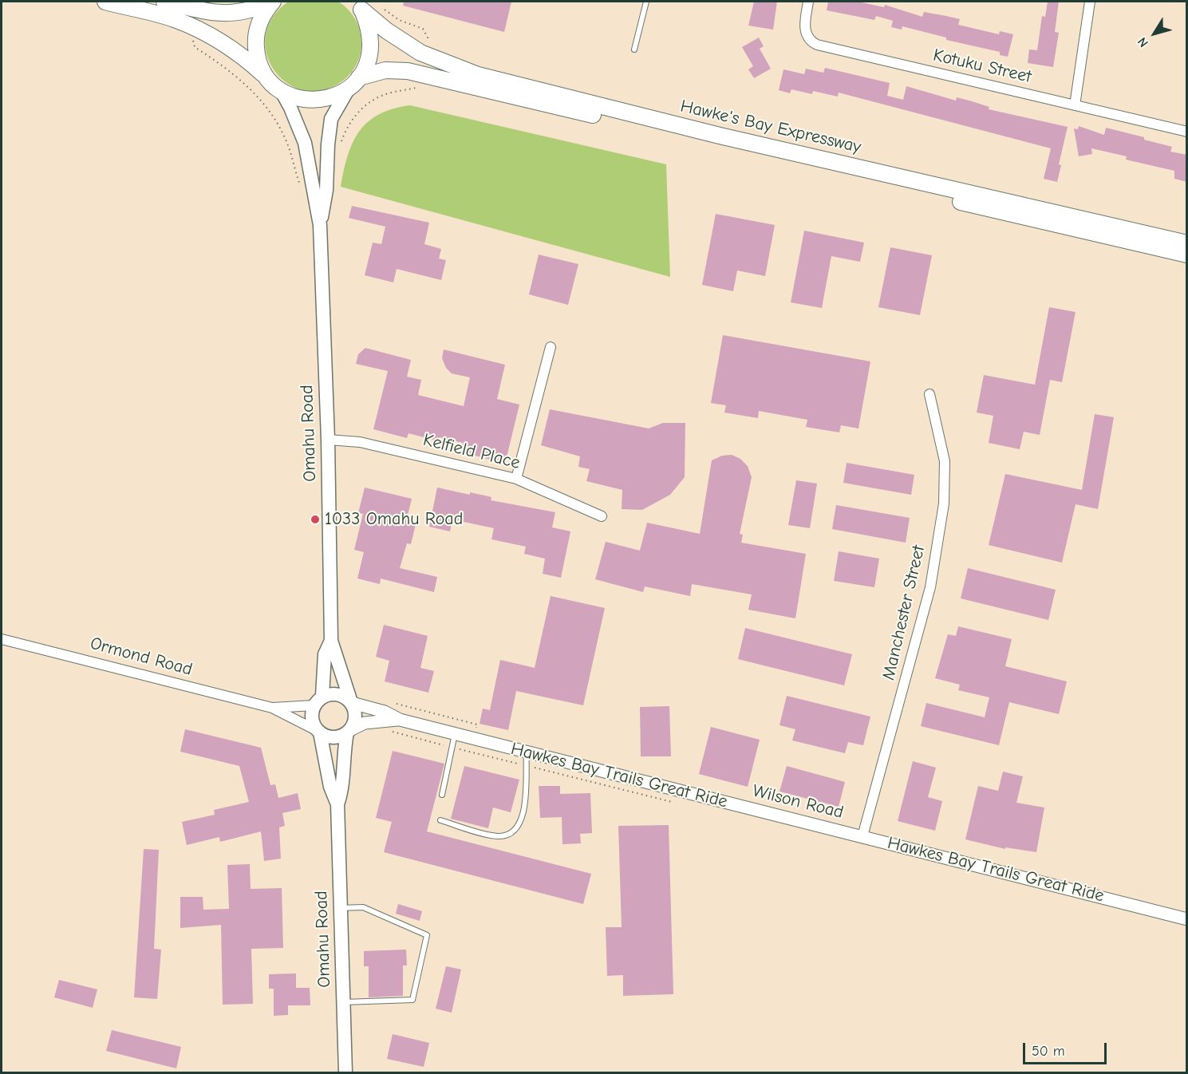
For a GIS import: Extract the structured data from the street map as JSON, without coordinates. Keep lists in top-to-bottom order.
{
  "streets": {
    "highway": ["Hawke's Bay Expressway"],
    "main road": ["Omahu Road"],
    "street": [
      "Kotuku Street",
      "Kelfield Place",
      "Manchester Street",
      "Ormond Road",
      "Wilson Road"
    ],
    "path": ["Hawkes Bay Trails Great Ride"]
  },
  "crossings": [
    ["Hawke's Bay Expressway", "Omahu Road"],
    ["Omahu Road", "Kelfield Place"],
    ["Omahu Road", "Ormond Road"],
    ["Omahu Road", "Wilson Road"],
    ["Manchester Street", "Wilson Road"],
    ["Ormond Road", "Wilson Road"]
  ],
  "places": ["1033 Omahu Road"],
  "scale_bar": "50 m",
  "north": "bottom left"
}
